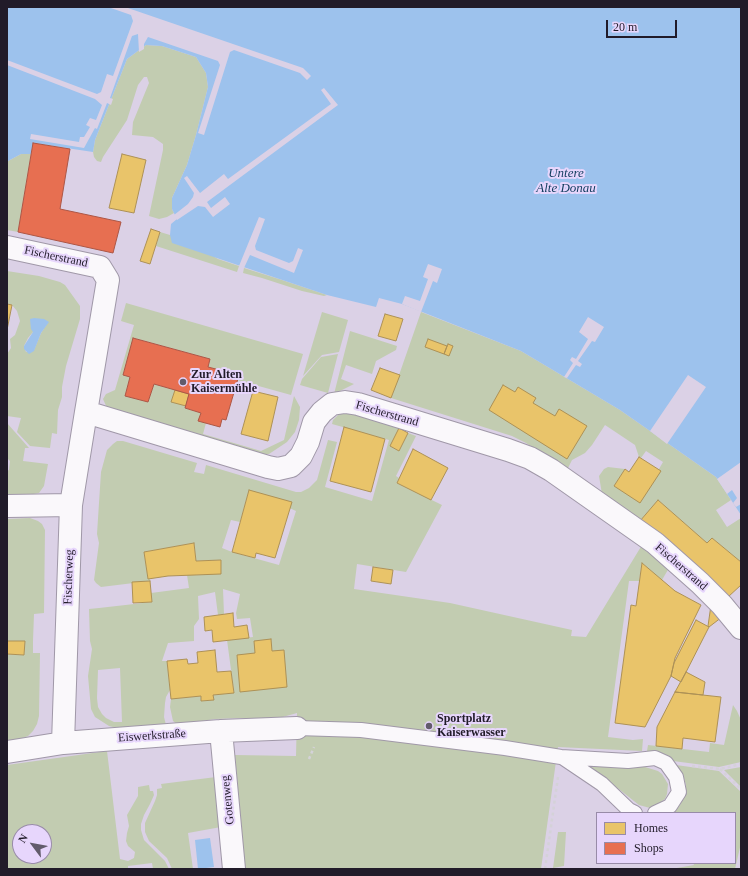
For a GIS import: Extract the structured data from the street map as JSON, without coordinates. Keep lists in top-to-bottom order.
{
  "streets": {
    "street": [
      "Fischerstrand",
      "Fischerweg",
      "Eiswerkstraße",
      "Gotenweg"
    ]
  },
  "crossings": [
    ["Fischerstrand", "Fischerweg"],
    ["Fischerweg", "Eiswerkstraße"],
    ["Eiswerkstraße", "Gotenweg"]
  ],
  "water": ["Untere Alte Donau"],
  "places": ["Zur Alten Kaisermühle", "Sportplatz Kaiserwasser"],
  "legend": ["Homes", "Shops"],
  "scale_bar": "20 m",
  "north": "top left"
}
